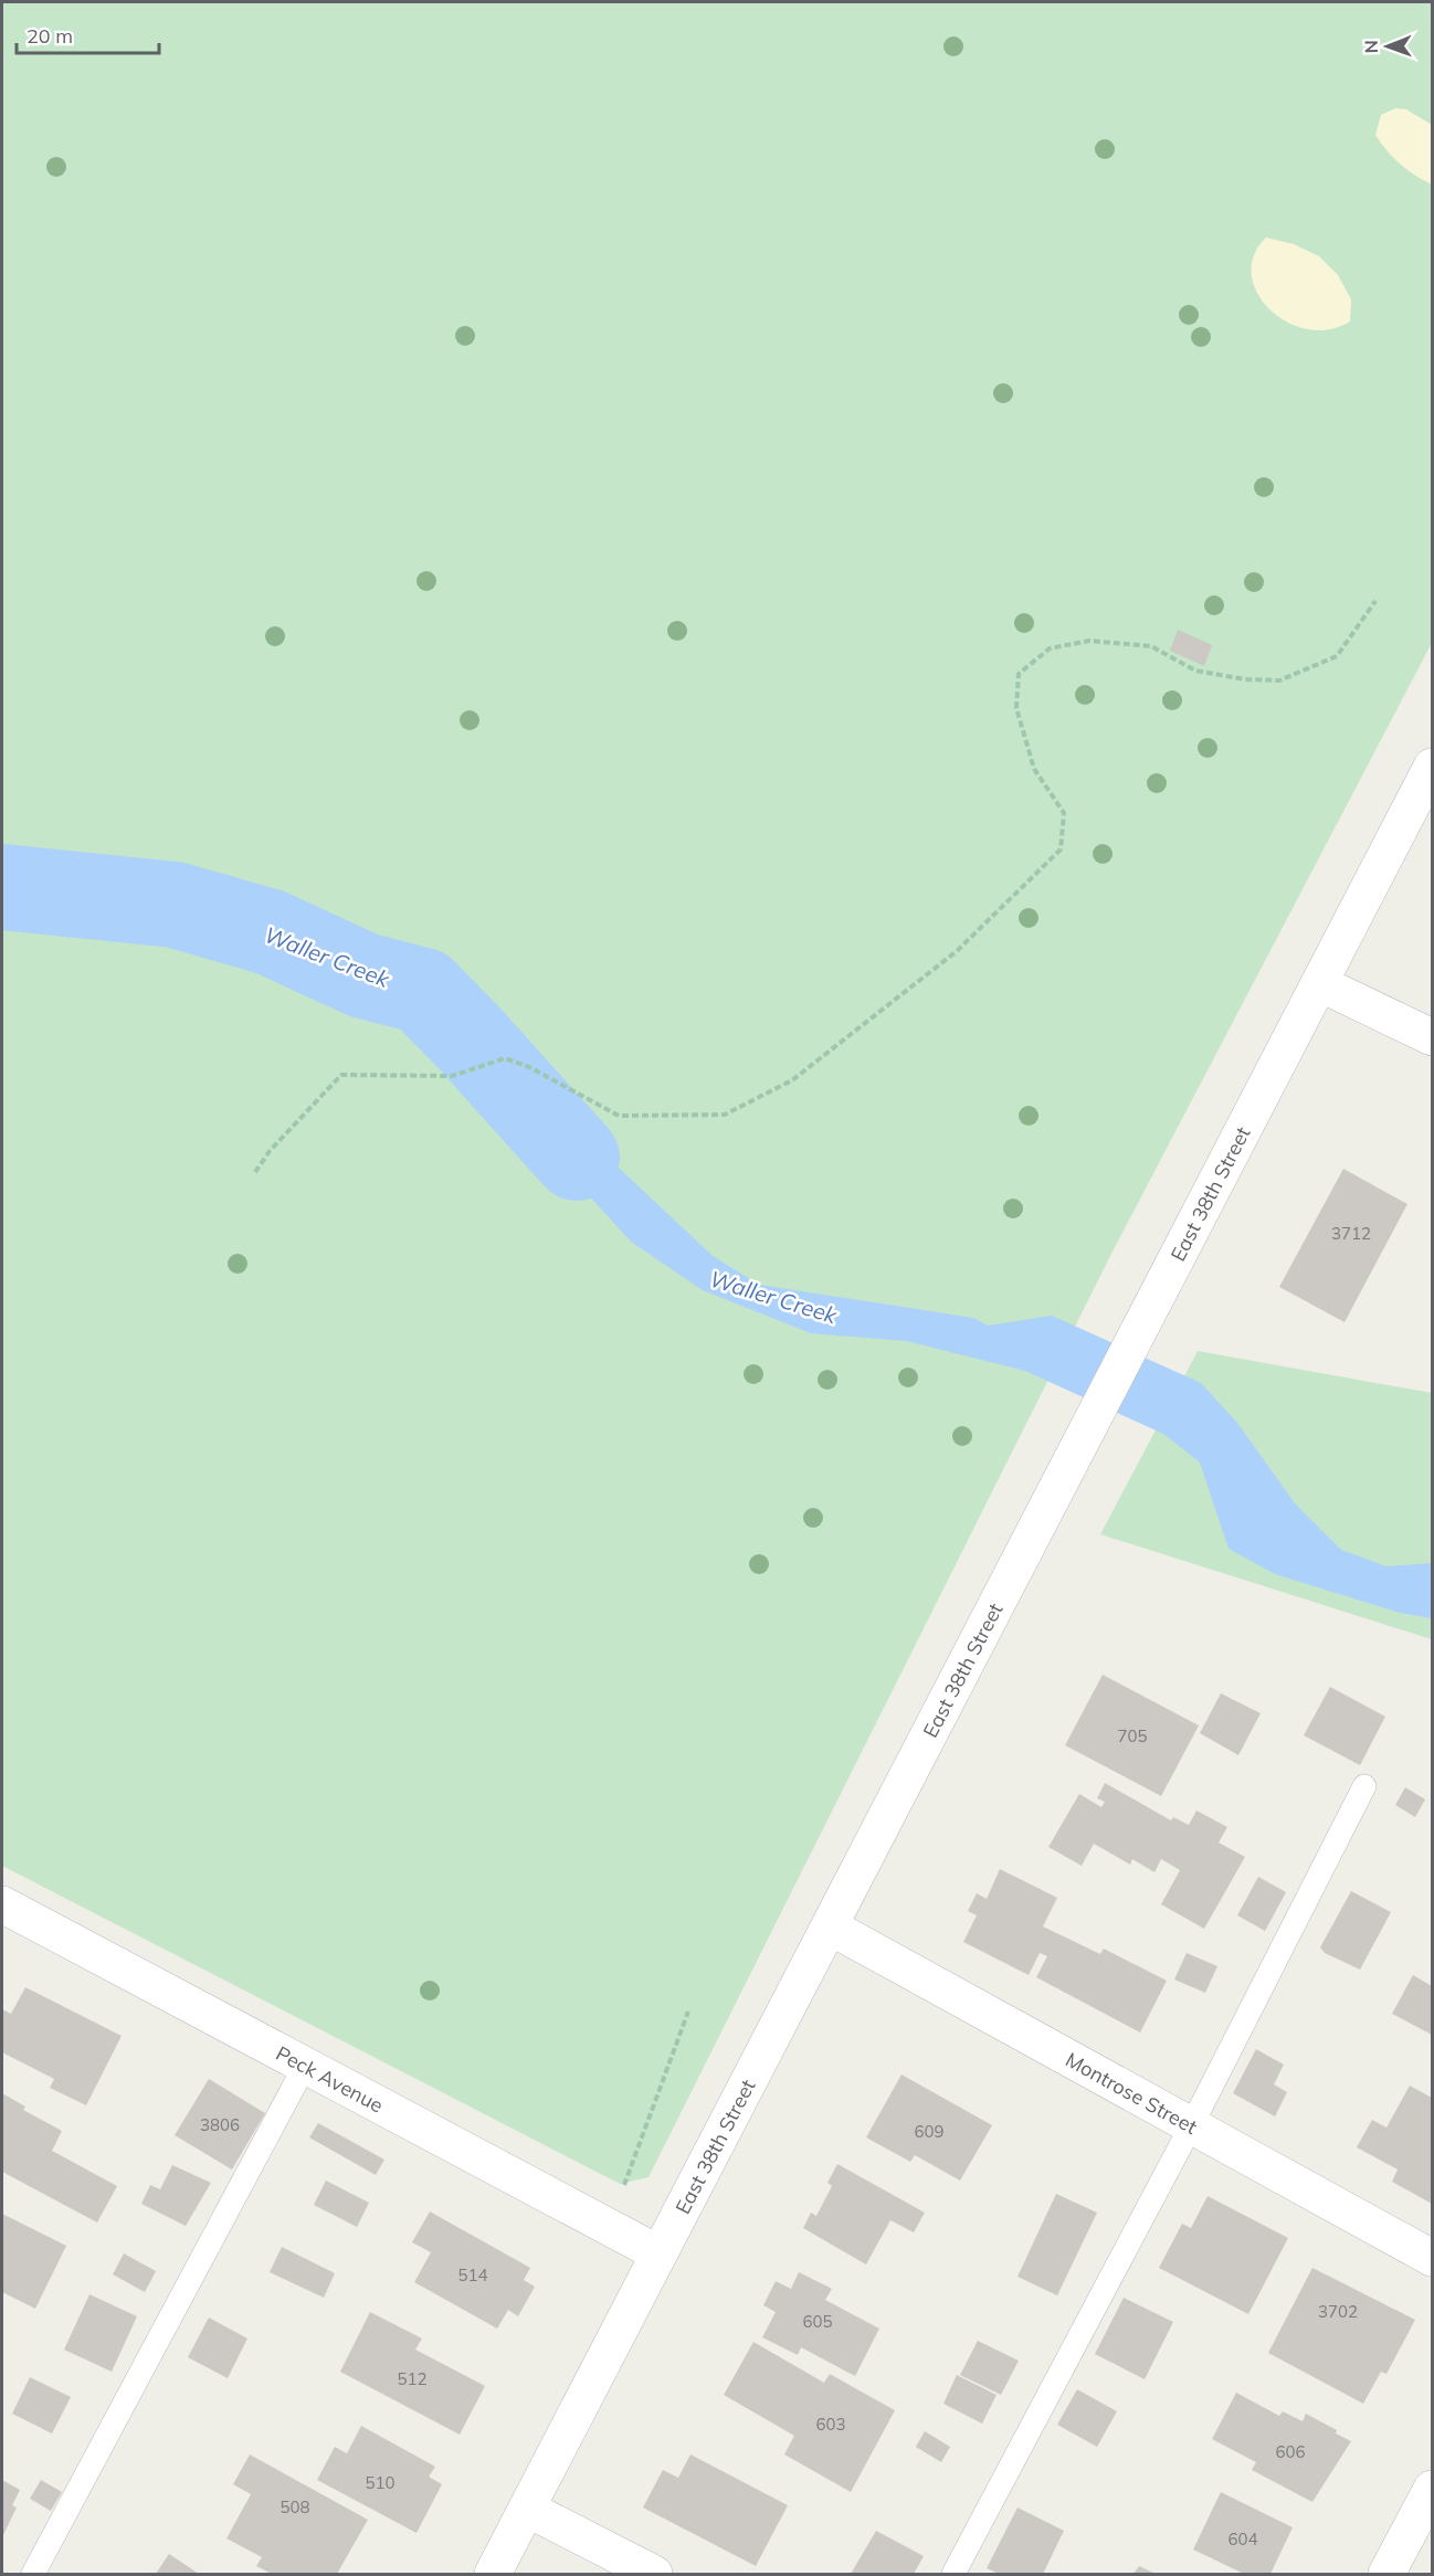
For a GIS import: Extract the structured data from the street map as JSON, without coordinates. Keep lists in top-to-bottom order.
{
  "streets": {
    "street": ["East 38th Street", "Peck Avenue", "Montrose Street"]
  },
  "crossings": [
    ["East 38th Street", "Peck Avenue"],
    ["East 38th Street", "Montrose Street"]
  ],
  "water": ["Waller Creek"],
  "house_numbers": [
    "3712",
    "705",
    "3806",
    "609",
    "514",
    "3702",
    "605",
    "512",
    "603",
    "606",
    "510",
    "508",
    "604"
  ],
  "scale_bar": "20 m",
  "north": "left"
}
